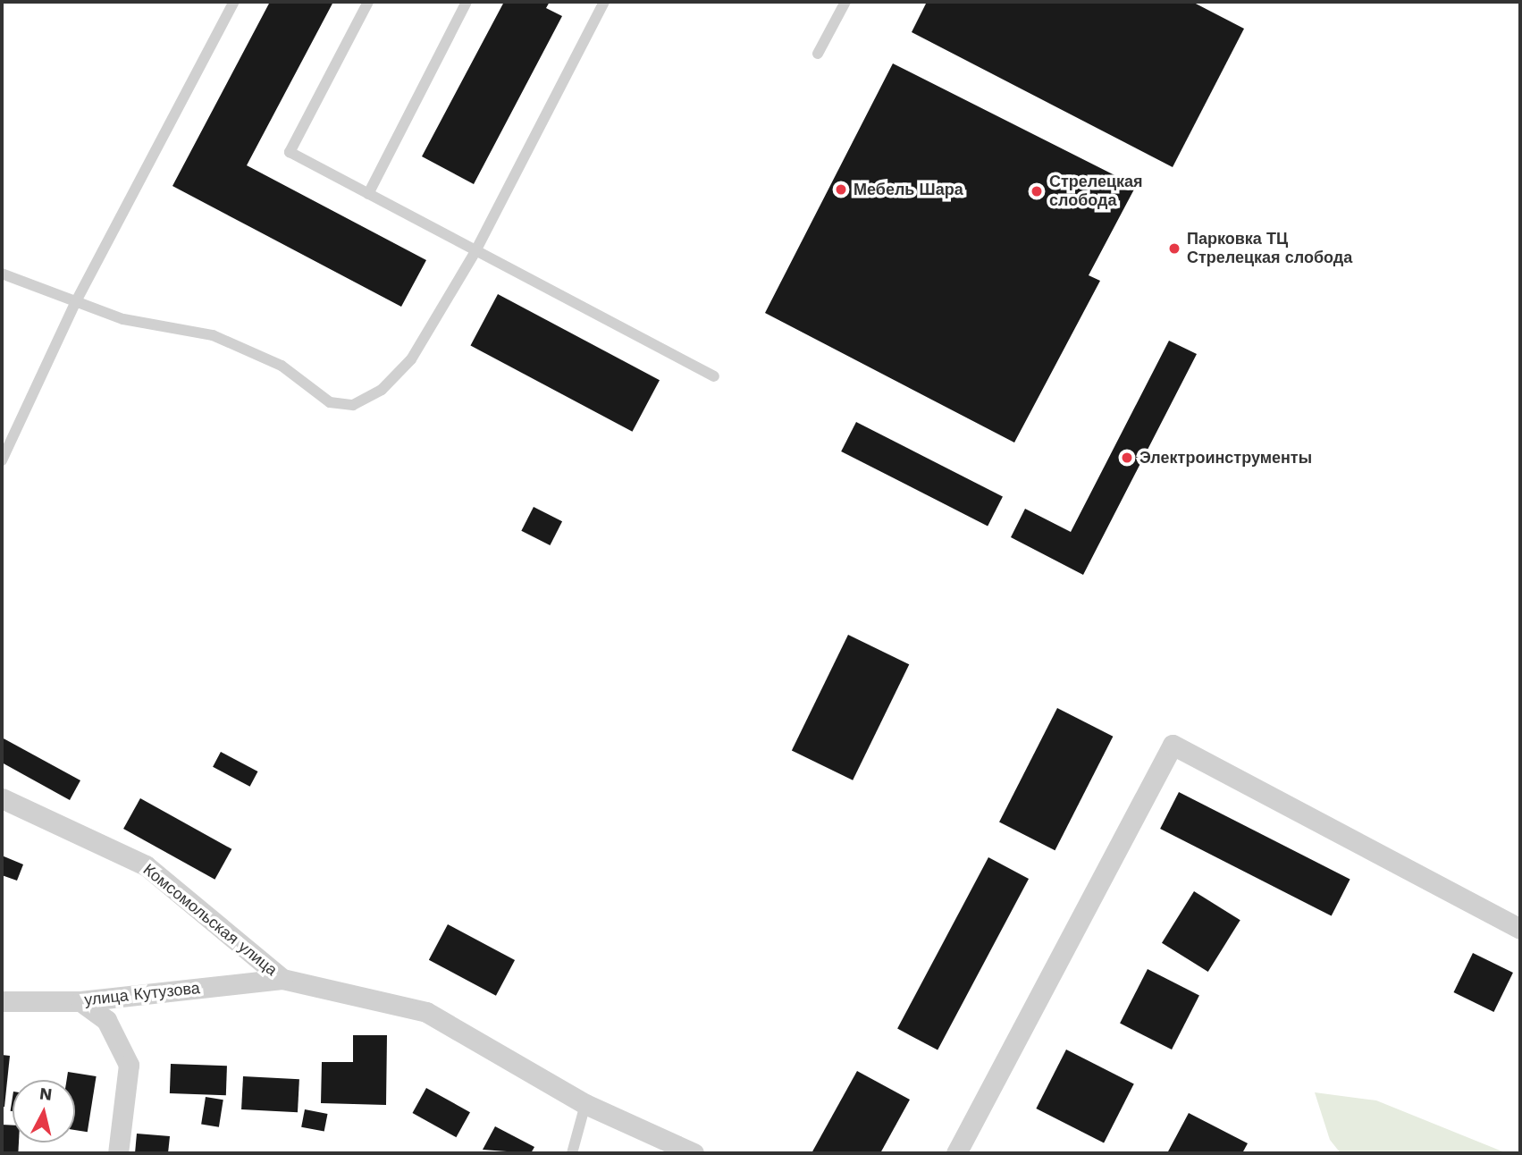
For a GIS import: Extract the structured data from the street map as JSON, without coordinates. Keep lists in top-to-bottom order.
{
  "streets": {
    "street": ["Комсомольская улица", "улица Кутузова"]
  },
  "crossings": [
    ["Комсомольская улица", "улица Кутузова"]
  ],
  "places": [
    "Мебель Шара",
    "Стрелецкая слобода",
    "Парковка ТЦ Стрелецкая слобода",
    "Электроинструменты"
  ],
  "north": "top"
}
